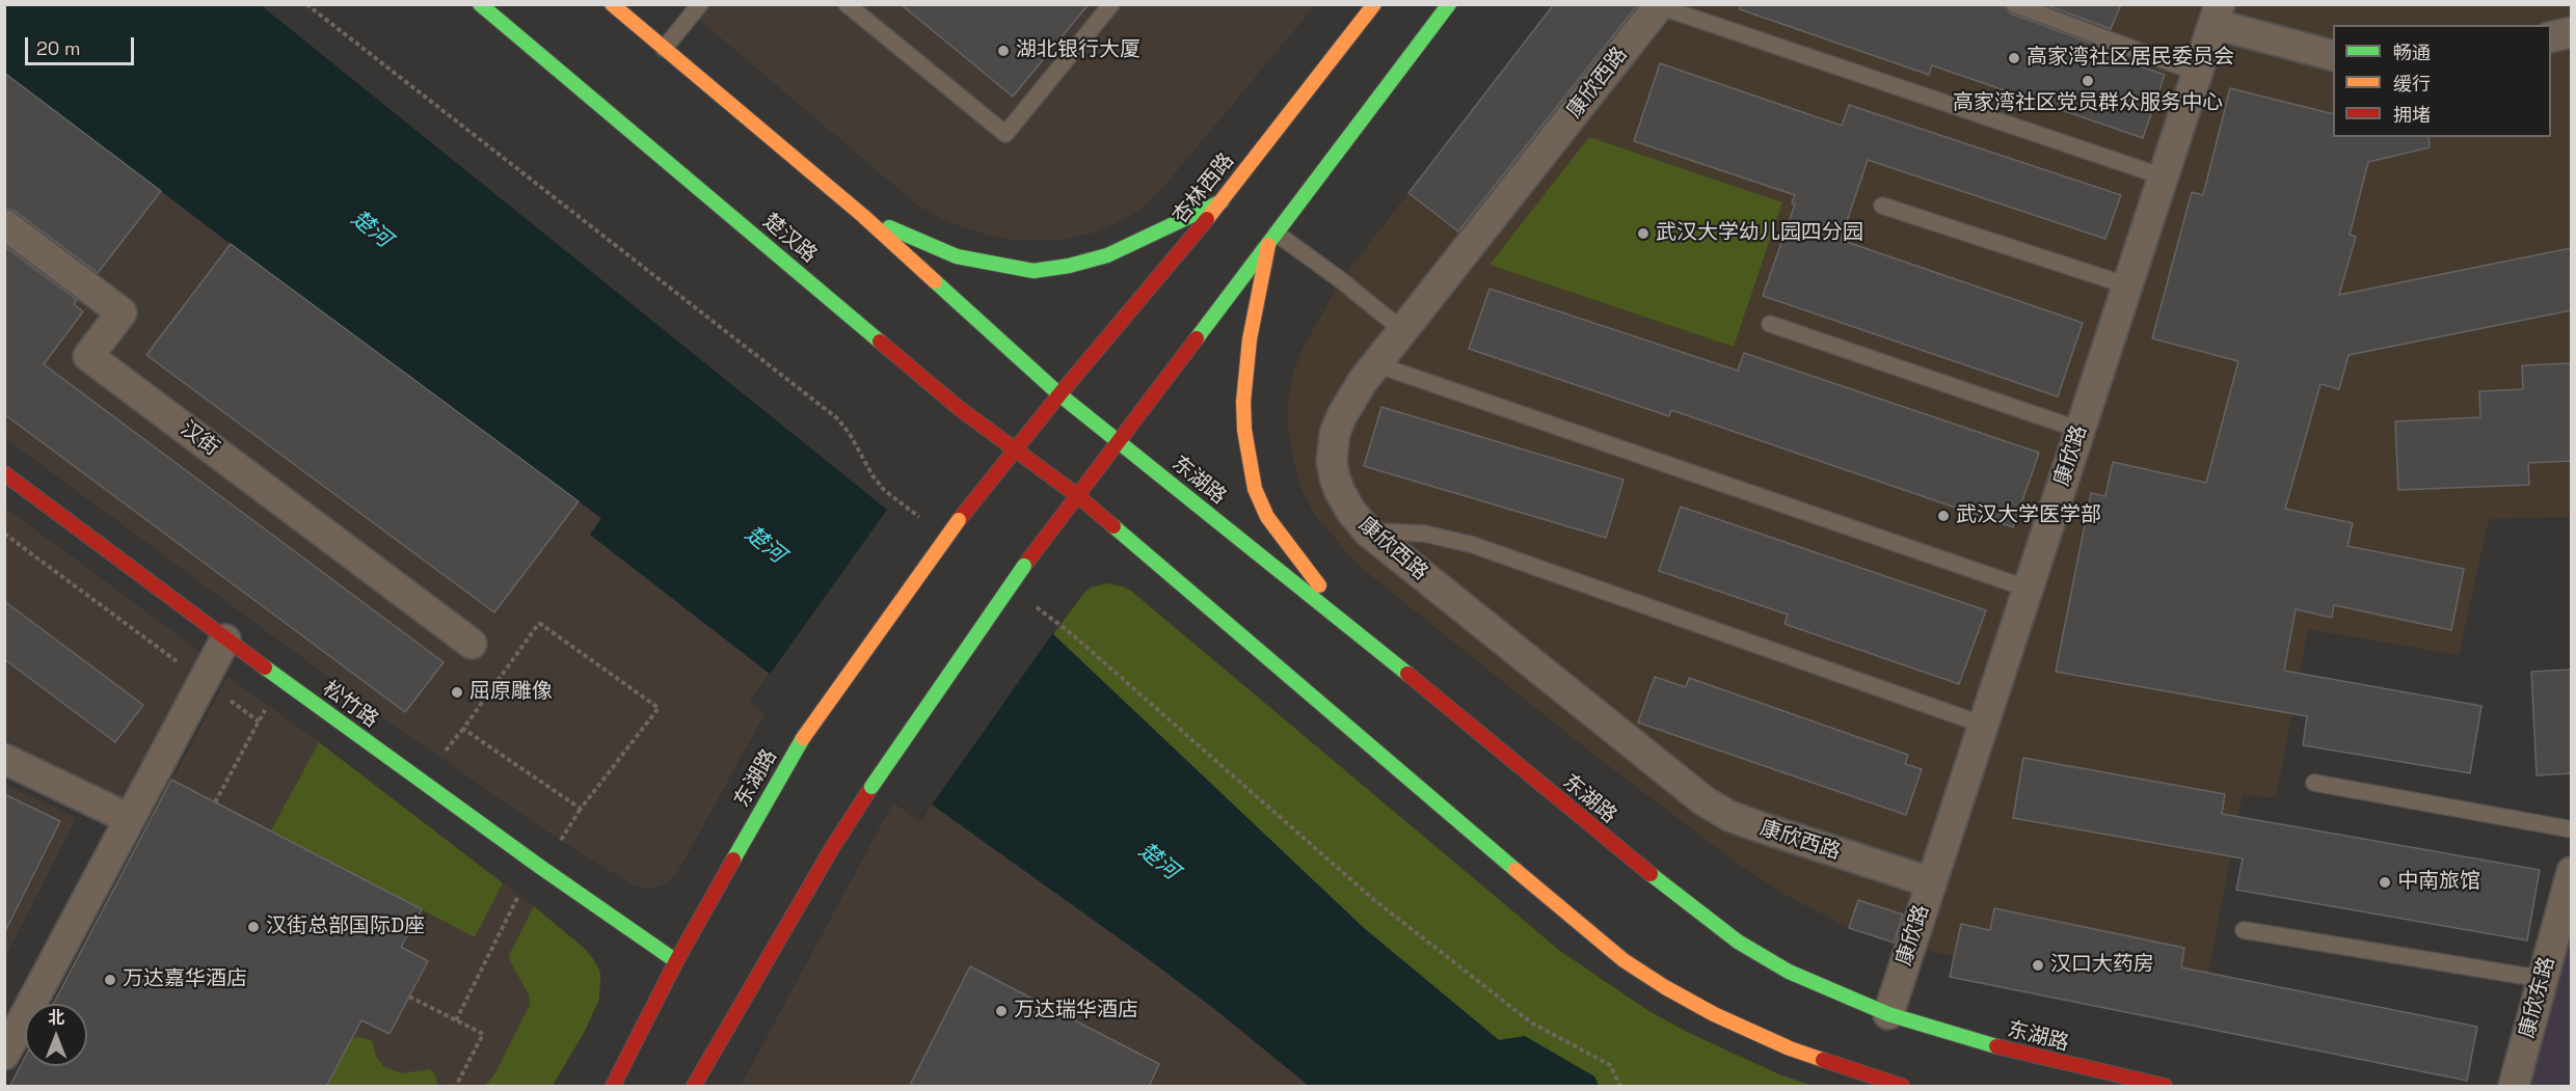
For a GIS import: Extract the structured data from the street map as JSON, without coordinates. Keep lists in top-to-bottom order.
{
  "streets": {
    "main road": [
      "杏林西路",
      "楚汉路",
      "东湖路",
      "松竹路"
    ],
    "street": [
      "康欣西路",
      "汉街",
      "康欣路",
      "康欣东路"
    ]
  },
  "crossings": [
    ["康欣西路", "康欣路"],
    ["杏林西路", "东湖路"],
    ["楚汉路", "东湖路"],
    ["康欣路", "东湖路"],
    ["东湖路", "松竹路"]
  ],
  "water": ["楚河"],
  "places": [
    "湖北银行大厦",
    "高家湾社区居民委员会",
    "高家湾社区党员群众服务中心",
    "武汉大学幼儿园四分园",
    "武汉大学医学部",
    "屈原雕像",
    "中南旅馆",
    "汉街总部国际D座",
    "汉口大药房",
    "万达嘉华酒店",
    "万达瑞华酒店"
  ],
  "legend": ["畅通", "缓行", "拥堵"],
  "scale_bar": "20 m",
  "north": "top"
}
